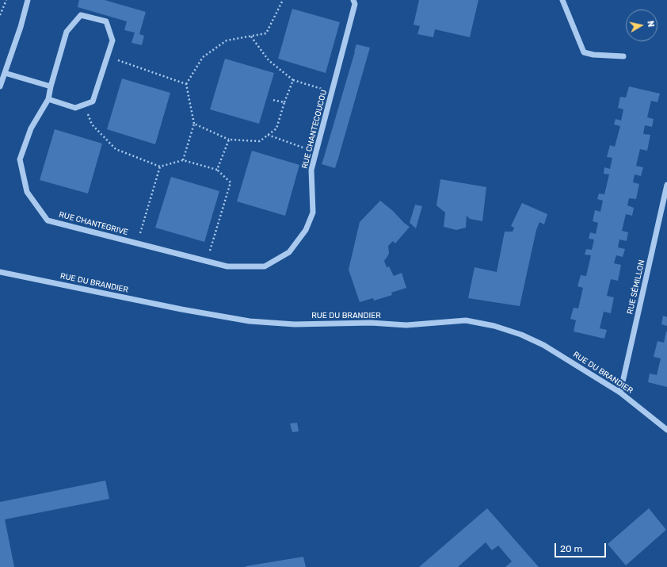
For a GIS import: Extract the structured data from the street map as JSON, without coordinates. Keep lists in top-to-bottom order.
{
  "streets": {
    "street": [
      "RUE CHANTECOUCOU",
      "RUE CHANTEGRIVE",
      "RUE DU BRANDIER",
      "RUE SÉMILLON"
    ]
  },
  "crossings": [
    ["RUE CHANTECOUCOU", "RUE CHANTEGRIVE"],
    ["RUE DU BRANDIER", "RUE SÉMILLON"]
  ],
  "scale_bar": "20 m",
  "north": "right"
}
